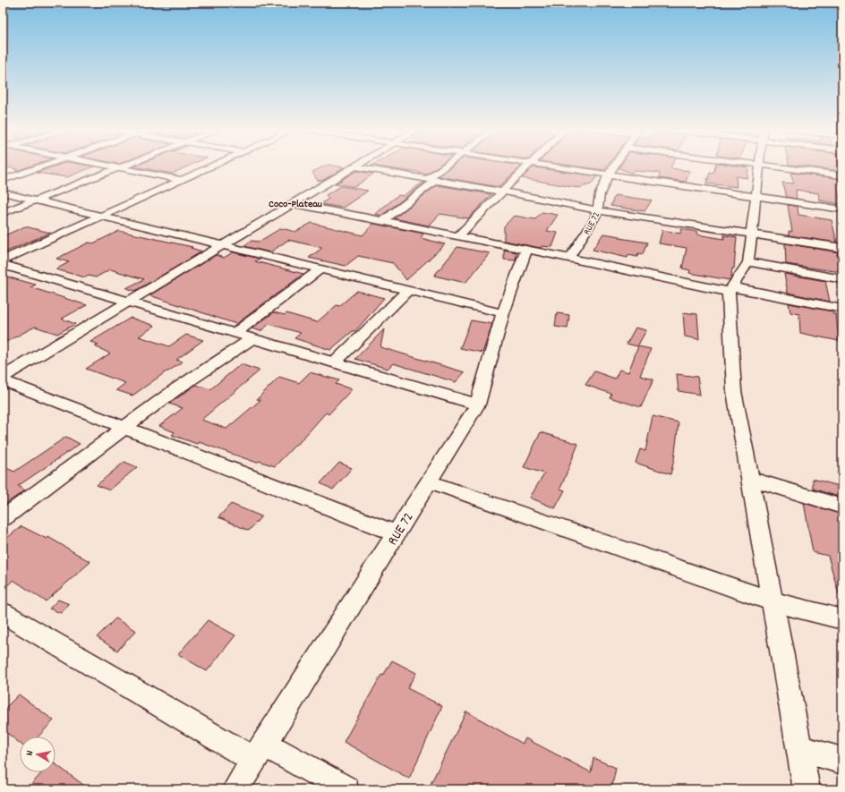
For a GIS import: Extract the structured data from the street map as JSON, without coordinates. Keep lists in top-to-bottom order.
{
  "streets": {
    "street": ["RUE 72"]
  },
  "districts": ["Coco-Plateau"],
  "north": "left"
}
